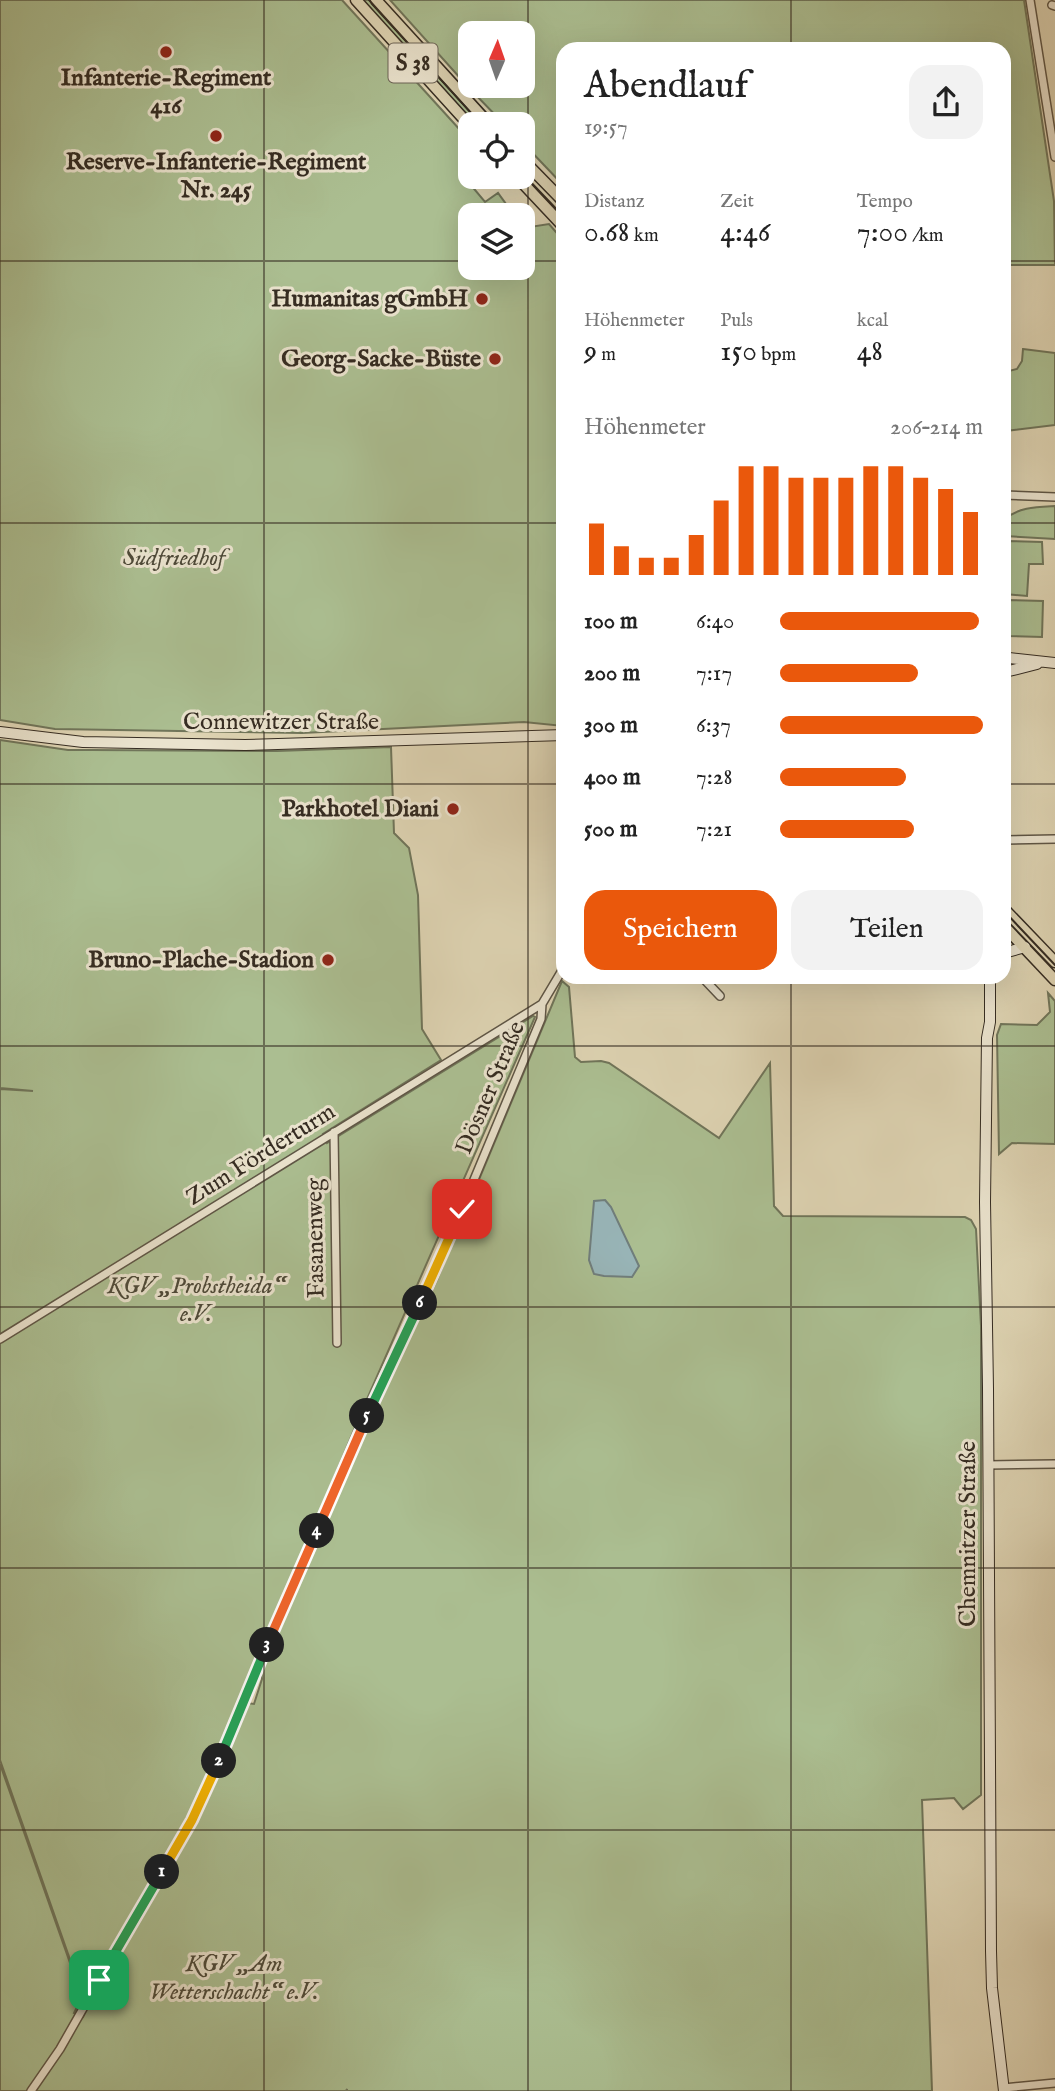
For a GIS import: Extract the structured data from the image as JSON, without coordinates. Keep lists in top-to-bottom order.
{
  "streets": {
    "main road": ["S 38", "Connewitzer Straße", "Chemnitzer Straße"],
    "street": ["Dösner Straße", "Zum Förderturm", "Fasanenweg"]
  },
  "crossings": [
    ["Dösner Straße", "Zum Förderturm"],
    ["Zum Förderturm", "Fasanenweg"]
  ],
  "parks": ["Südfriedhof", "KGV „Probstheida“ e.V.", "KGV „Am Wetterschacht“ e.V."],
  "places": [
    "Infanterie-Regiment 416",
    "Reserve-Infanterie-Regiment Nr. 245",
    "Humanitas gGmbH",
    "Georg-Sacke-Büste",
    "Parkhotel Diani",
    "Bruno-Plache-Stadion"
  ],
  "north": "top",
  "page": {
    "heading": ["Abendlauf", "19:57"],
    "stats": [
      ["Distanz", "0.68 km"],
      ["Zeit", "4:46"],
      ["Tempo", "7:00 /km"],
      ["Höhenmeter", "9 m"],
      ["Puls", "150 bpm"],
      ["kcal", "48"]
    ],
    "chart": ["Höhenmeter", "206–214 m"],
    "list": [
      {
        "name": "100 m",
        "note": "6:40"
      },
      {
        "name": "200 m",
        "note": "7:17"
      },
      {
        "name": "300 m",
        "note": "6:37"
      },
      {
        "name": "400 m",
        "note": "7:28"
      },
      {
        "name": "500 m",
        "note": "7:21"
      }
    ],
    "buttons": ["Speichern", "Teilen"],
    "pins": [
      "6",
      "5",
      "4",
      "3",
      "2",
      "1"
    ]
  }
}
